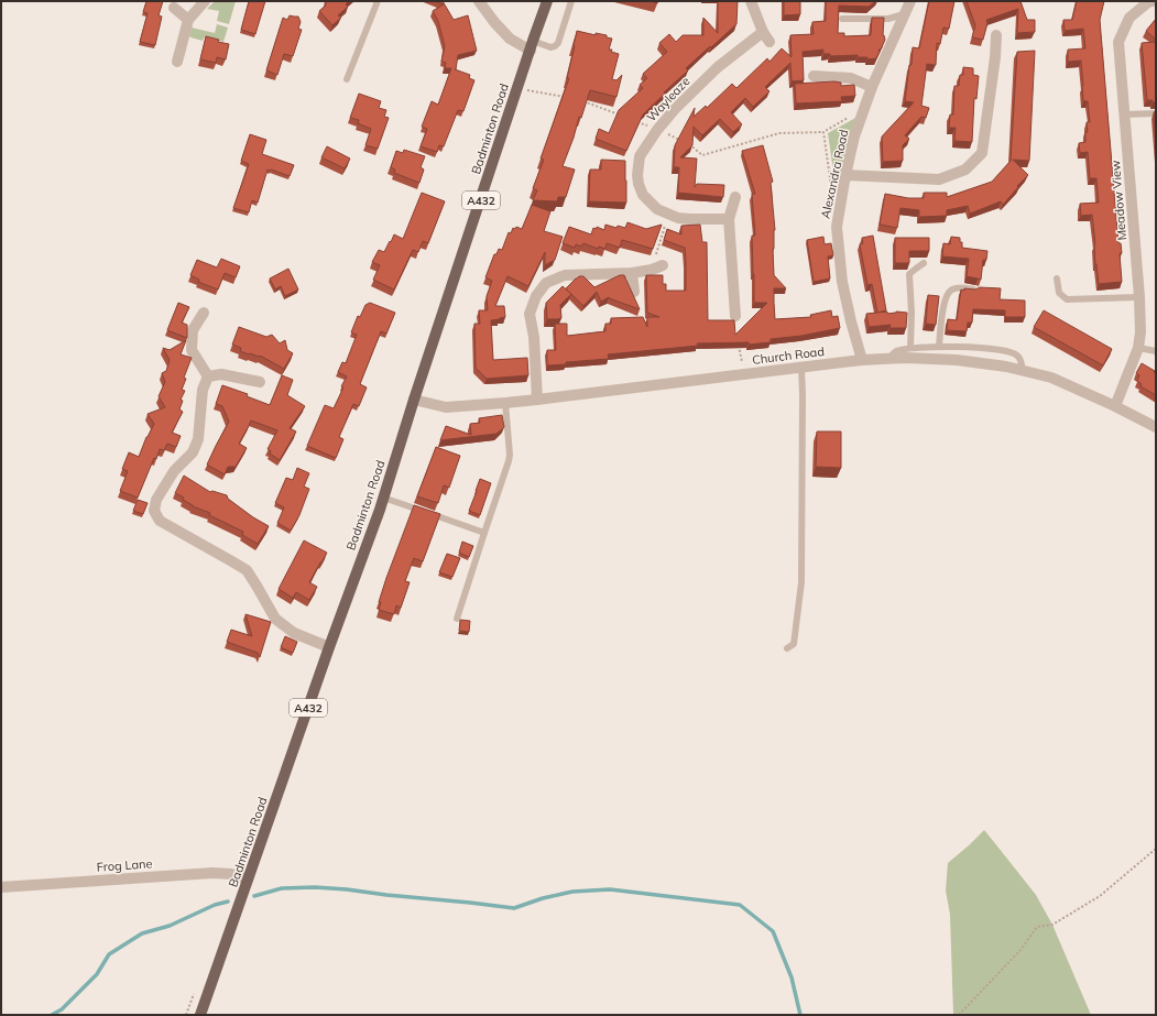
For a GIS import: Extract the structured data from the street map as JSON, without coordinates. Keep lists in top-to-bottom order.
{
  "streets": {
    "main road": ["Badminton Road", "A432"],
    "street": [
      "Wayleaze",
      "Alexandra Road",
      "Meadow View",
      "Church Road",
      "Frog Lane"
    ]
  },
  "crossings": [
    ["Badminton Road", "Church Road"],
    ["Badminton Road", "Frog Lane"],
    ["Alexandra Road", "Church Road"],
    ["Meadow View", "Church Road"]
  ]
}
